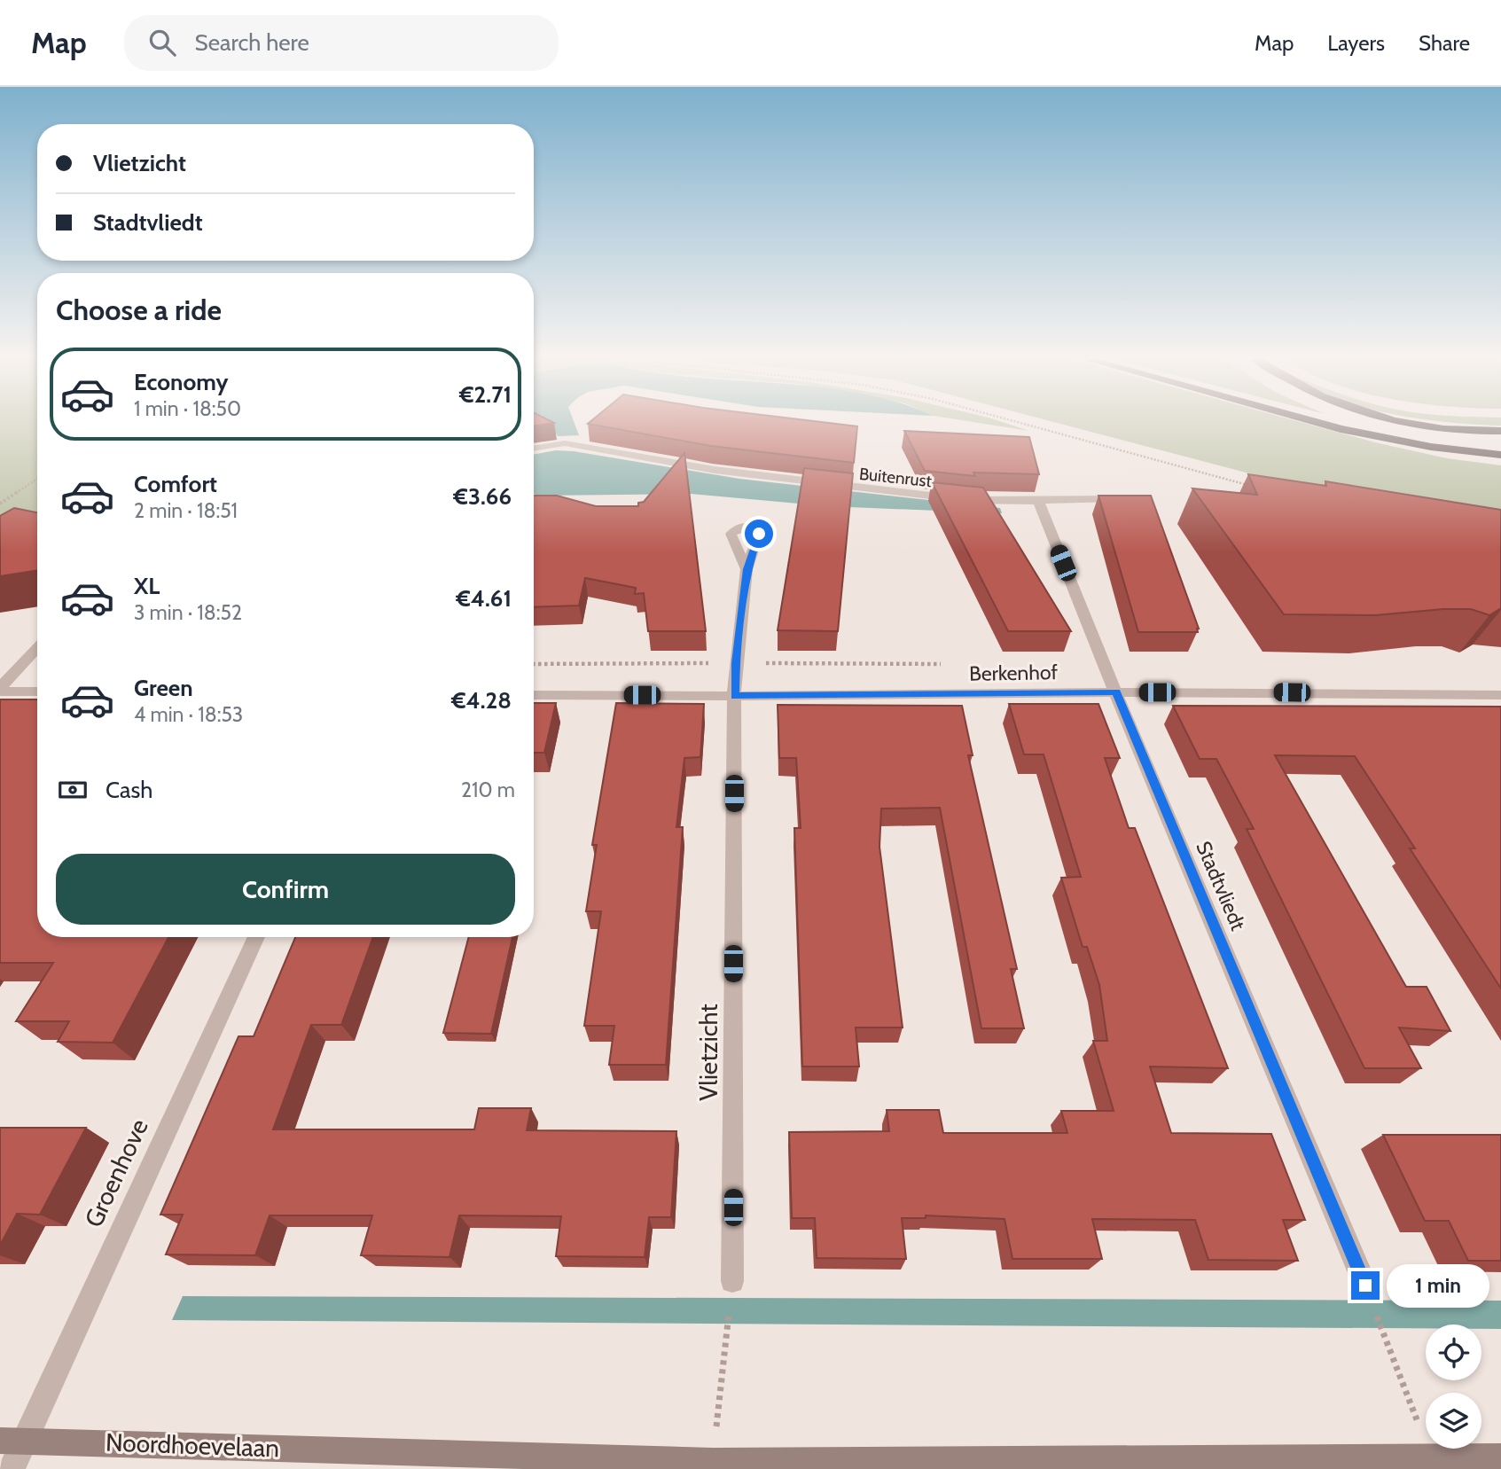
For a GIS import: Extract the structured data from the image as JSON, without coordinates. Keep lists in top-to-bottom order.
{
  "streets": {
    "street": [
      "Buitenrust",
      "Berkenhof",
      "Stadtvliedt",
      "Vlietzicht",
      "Groenhove",
      "Noordhoevelaan"
    ]
  },
  "crossings": [
    ["Buitenrust", "Stadtvliedt"],
    ["Berkenhof", "Stadtvliedt"],
    ["Berkenhof", "Vlietzicht"],
    ["Groenhove", "Noordhoevelaan"]
  ],
  "page": {
    "header": "Map",
    "search": "Search here",
    "nav": ["Map", "Layers", "Share"],
    "banner": ["Vlietzicht", "Stadtvliedt"],
    "heading": "Choose a ride",
    "list": [
      {
        "name": "Economy",
        "note": "1 min · 18:50",
        "value": "€2.71"
      },
      {
        "name": "Comfort",
        "note": "2 min · 18:51",
        "value": "€3.66"
      },
      {
        "name": "XL",
        "note": "3 min · 18:52",
        "value": "€4.61"
      },
      {
        "name": "Green",
        "note": "4 min · 18:53",
        "value": "€4.28"
      }
    ],
    "pay": ["Cash", "210 m"],
    "buttons": "Confirm",
    "bubble": "1 min"
  }
}
